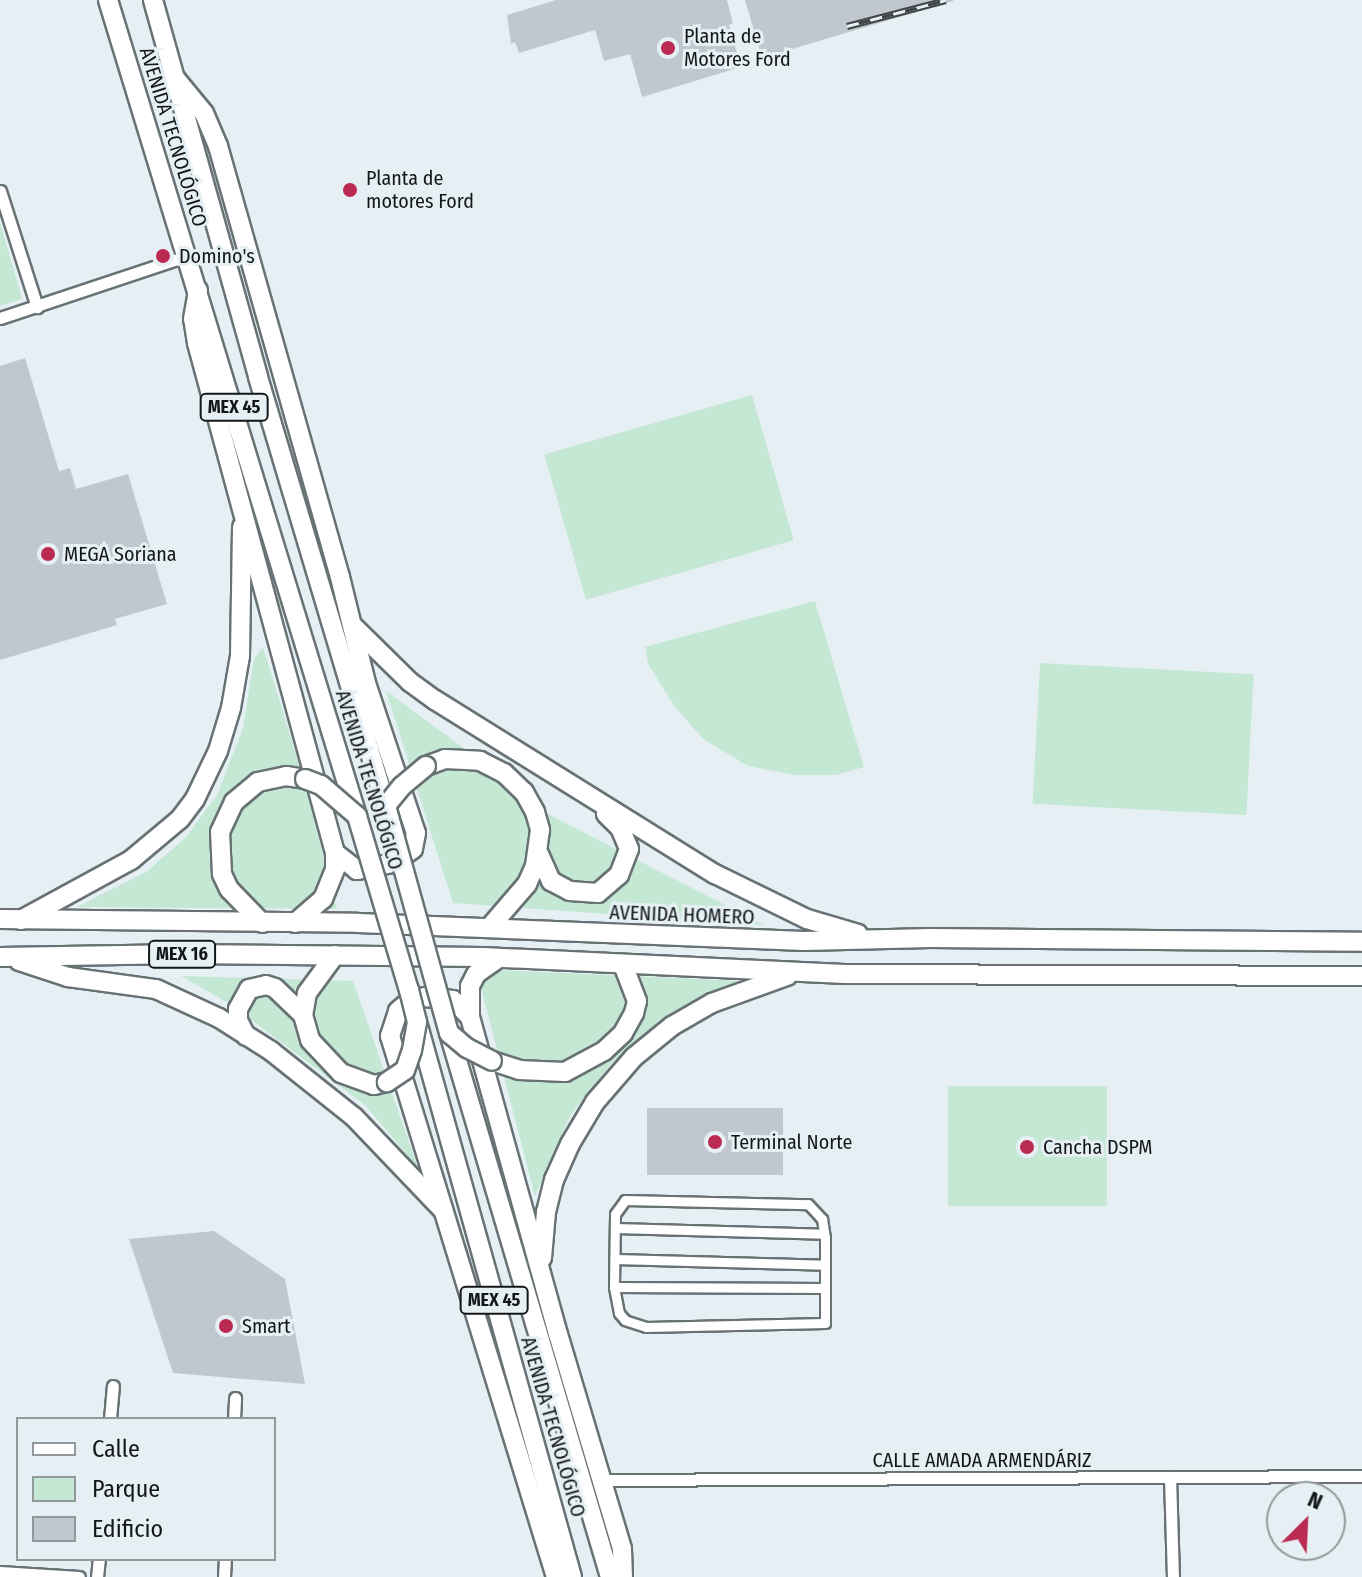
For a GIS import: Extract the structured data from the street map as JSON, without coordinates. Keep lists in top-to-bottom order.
{
  "streets": {
    "main road": [
      "AVENIDA TECNOLÓGICO",
      "MEX 45",
      "AVENIDA HOMERO",
      "MEX 16"
    ],
    "street": ["CALLE AMADA ARMENDÁRIZ"]
  },
  "places": [
    "Planta de Motores Ford",
    "Planta de motores Ford",
    "Domino's",
    "MEGA Soriana",
    "Terminal Norte",
    "Cancha DSPM",
    "Smart"
  ],
  "legend": ["Calle", "Parque", "Edificio"],
  "north": "top right"
}
